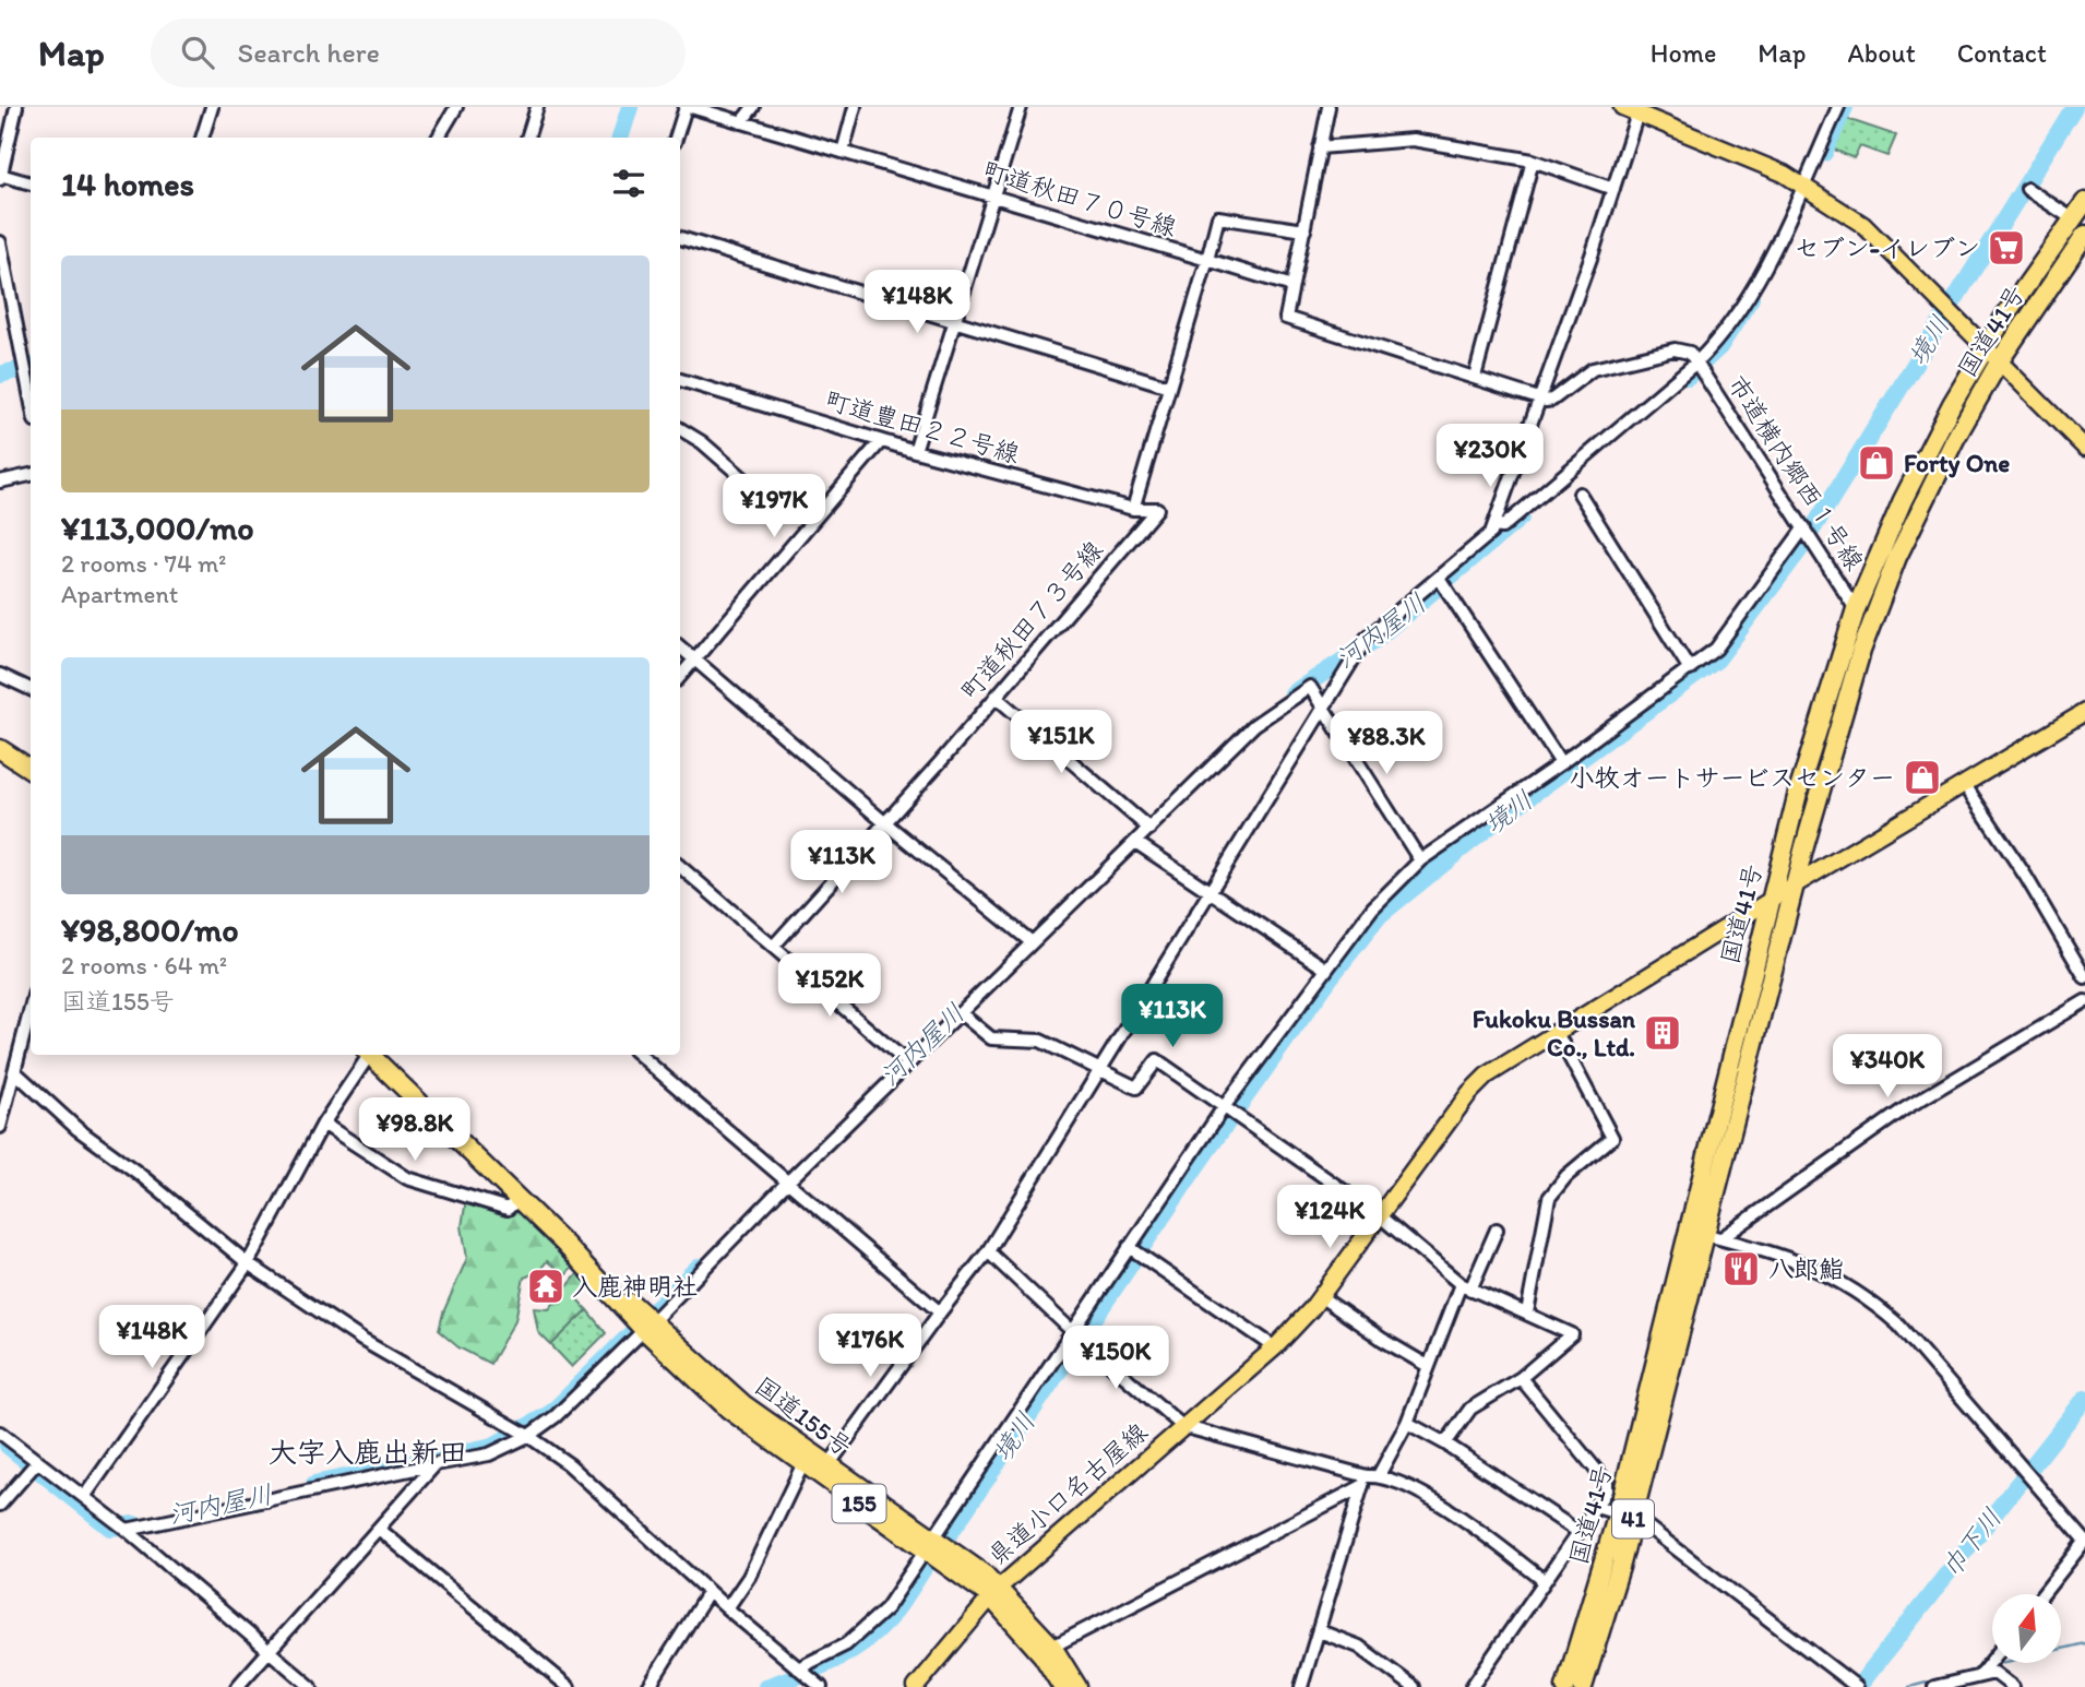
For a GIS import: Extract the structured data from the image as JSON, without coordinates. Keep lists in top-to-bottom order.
{
  "streets": {
    "highway": [
      "国道41号",
      "国道155号",
      "155",
      "41"
    ],
    "main road": ["県道小口名古屋線"],
    "street": [
      "町道秋田７０号線",
      "町道豊田２２号線",
      "市道横内郷西１号線",
      "町道秋田７３号線"
    ]
  },
  "crossings": [
    ["国道41号", "市道横内郷西１号線"],
    ["国道41号", "県道小口名古屋線"],
    ["町道豊田２２号線", "町道秋田７３号線"],
    ["国道155号", "県道小口名古屋線"]
  ],
  "districts": ["大字入鹿出新田"],
  "water": ["境川", "河内屋川", "巾下川"],
  "places": {
    "supermarket": ["セブン-イレブン"],
    "shop": ["Forty One", "小牧オートサービスセンター"],
    "building": ["Fukoku Bussan Co., Ltd."],
    "restaurant": ["八郎鮨"],
    "temple": ["入鹿神明社"]
  },
  "north": "top",
  "page": {
    "header": "Map",
    "search": "Search here",
    "nav": [
      "Home",
      "Map",
      "About",
      "Contact"
    ],
    "heading": "14 homes",
    "list": [
      {
        "name": "¥113,000/mo",
        "note": "2 rooms · 74 m² · Apartment"
      },
      {
        "name": "¥98,800/mo",
        "note": "2 rooms · 64 m² · 国道155号"
      }
    ],
    "price": [
      "¥148K",
      "¥230K",
      "¥197K",
      "¥151K",
      "¥88.3K",
      "¥113K",
      "¥152K",
      "¥113K",
      "¥340K",
      "¥98.8K",
      "¥124K",
      "¥148K",
      "¥176K",
      "¥150K"
    ]
  }
}
